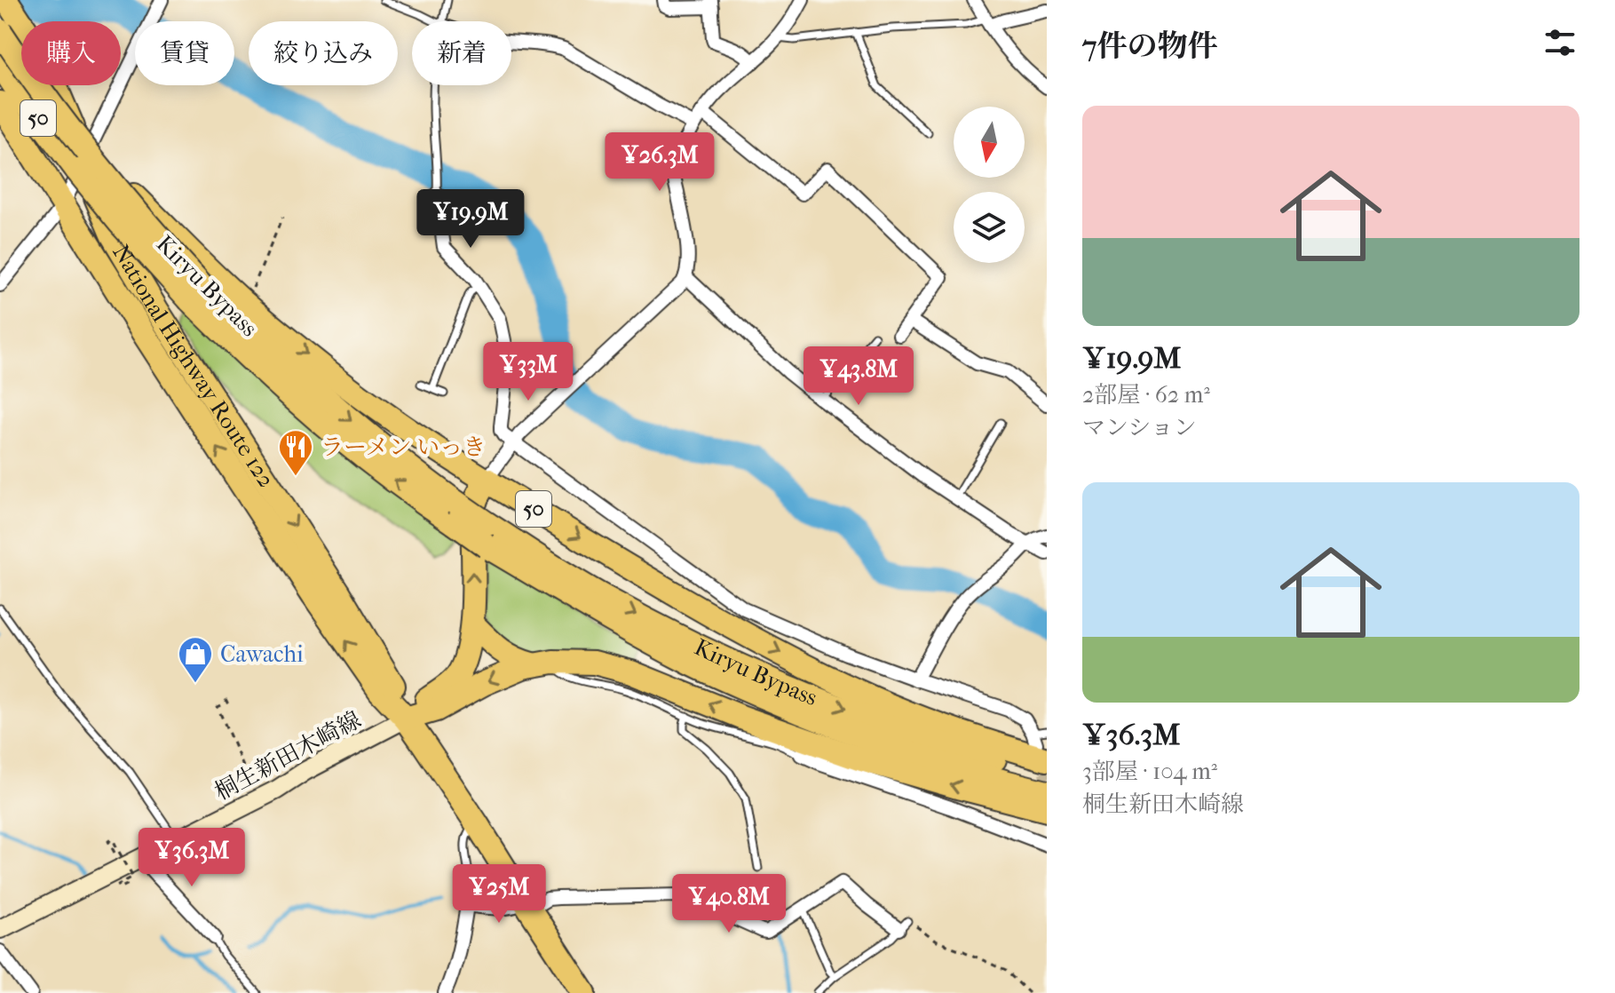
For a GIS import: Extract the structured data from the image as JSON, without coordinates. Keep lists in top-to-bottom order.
{
  "streets": {
    "highway": ["50", "Kiryu Bypass", "National Highway Route 122"],
    "main road": ["桐生新田木崎線"]
  },
  "crossings": [
    ["50", "National Highway Route 122"],
    ["National Highway Route 122", "桐生新田木崎線"]
  ],
  "places": {
    "restaurant": ["ラーメン いっき"],
    "shop": ["Cawachi"]
  },
  "north": "bottom",
  "page": {
    "heading": "7件の物件",
    "chip": [
      "購入",
      "賃貸",
      "絞り込み",
      "新着"
    ],
    "list": [
      {
        "name": "¥19.9M",
        "note": "2部屋 · 62 m² · マンション"
      },
      {
        "name": "¥36.3M",
        "note": "3部屋 · 104 m² · 桐生新田木崎線"
      }
    ],
    "price": [
      "¥26.3M",
      "¥19.9M",
      "¥33M",
      "¥43.8M",
      "¥36.3M",
      "¥25M",
      "¥40.8M"
    ]
  }
}
